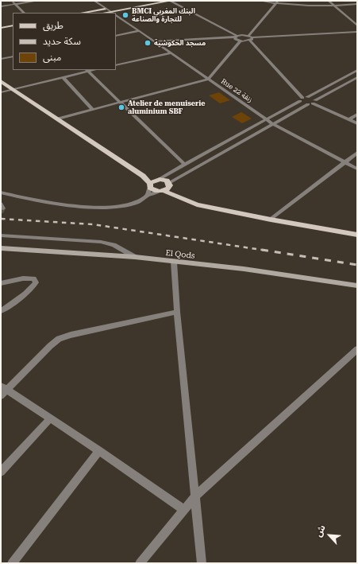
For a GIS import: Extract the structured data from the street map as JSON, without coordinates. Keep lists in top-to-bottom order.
{
  "streets": {
    "street": ["Rue 22 زنقة", "El Qods"]
  },
  "places": ["BMCI البنك المغربي للتجارة والصناعة", "مسجد الحكوشية", "Atelier de menuiserie aluminium SBF"],
  "legend": ["طريق", "سكة حديد", "مبنى"],
  "north": "top left"
}
